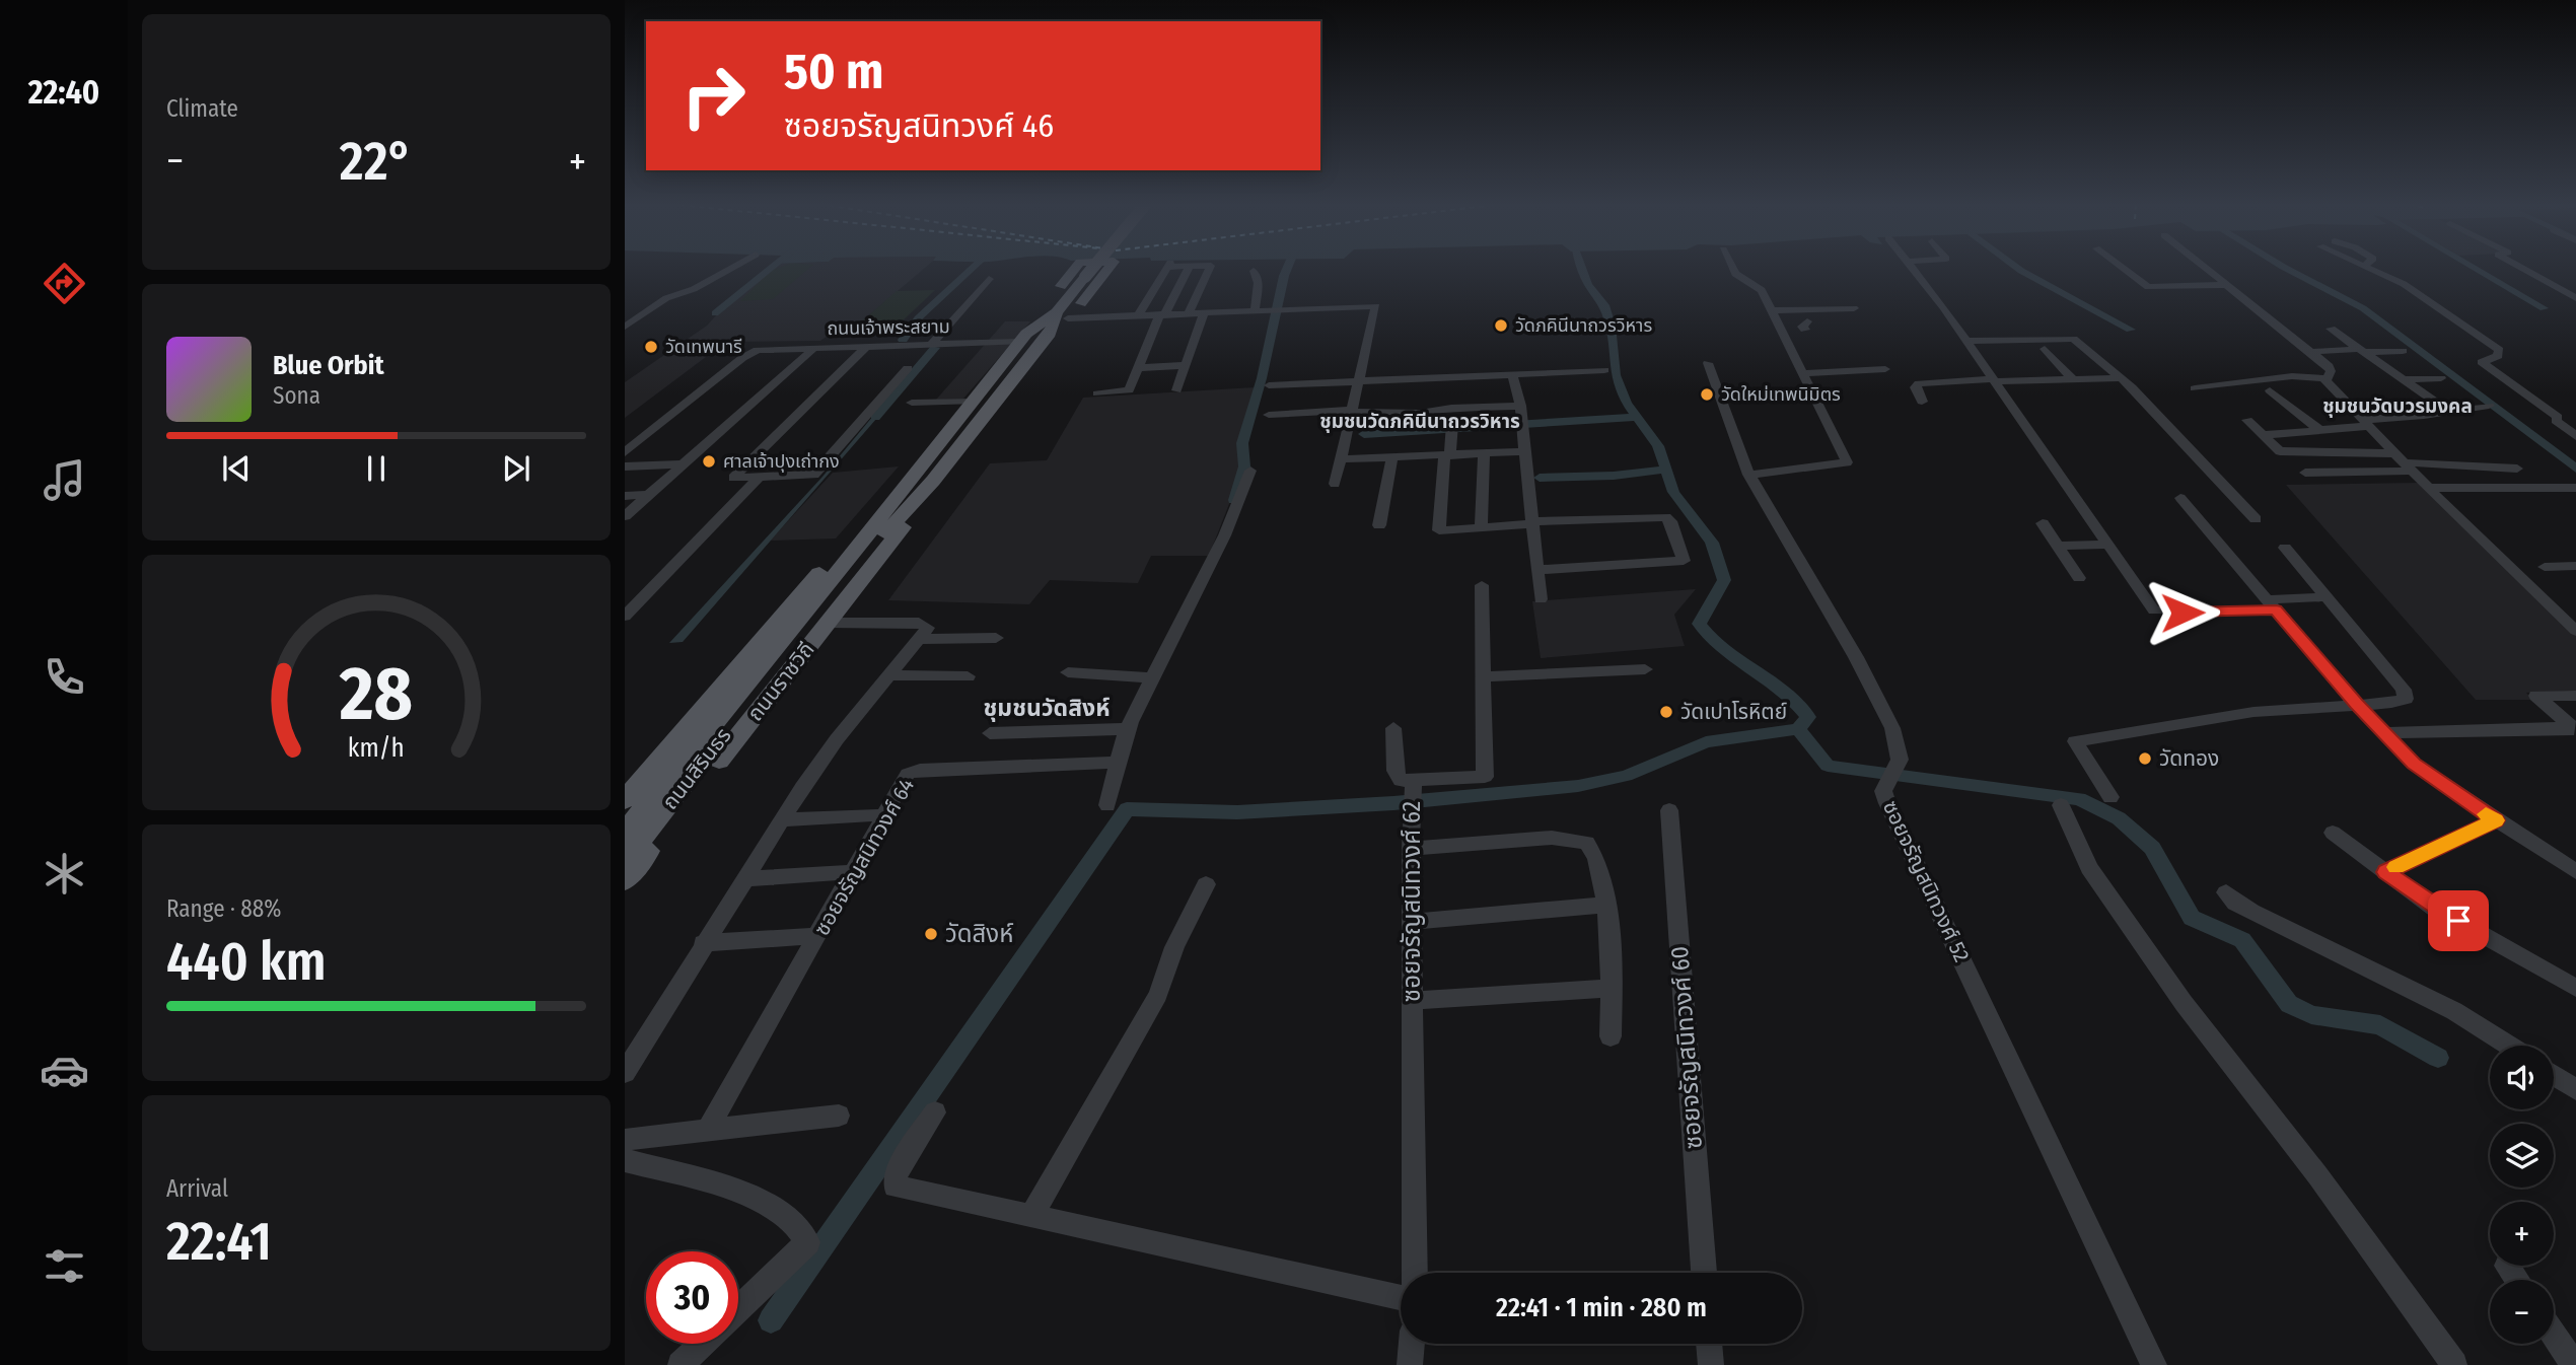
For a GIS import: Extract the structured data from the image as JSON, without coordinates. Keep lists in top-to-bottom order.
{
  "streets": {
    "main road": ["ถนนราชวิถี", "ถนนสิรินธร"],
    "street": [
      "ถนนเจ้าพระสยาม",
      "ซอยจรัญสนิทวงศ์ 64",
      "ซอยจรัญสนิทวงศ์ 52",
      "ซอยจรัญสนิทวงศ์ 62",
      "ซอยจรัญสนิทวงศ์ 60"
    ]
  },
  "crossings": [
    ["ถนนเจ้าพระสยาม", "ถนนราชวิถี"],
    ["ถนนราชวิถี", "ถนนสิรินธร"]
  ],
  "districts": ["ชุมชนวัดบวรมงคล", "ชุมชนวัดภคินีนาถวรวิหาร", "ชุมชนวัดสิงห์"],
  "places": [
    "วัดภคินีนาถวรวิหาร",
    "วัดเทพนารี",
    "วัดใหม่เทพนิมิตร",
    "ศาลเจ้าปุงเถ่ากง",
    "วัดเปาโรหิตย์",
    "วัดทอง",
    "วัดสิงห์"
  ],
  "page": {
    "tabs": "22:40",
    "tile": [
      "Climate",
      ["Range · 88%", "440 km"],
      ["Arrival", "22:41"]
    ],
    "turn": ["50 m", "ซอยจรัญสนิทวงศ์ 46"],
    "heat": ["−", "22°", "+"],
    "song": ["Blue Orbit", "Sona"],
    "map_buttons": ["+", "−"],
    "limit": "30",
    "trip": "22:41 · 1 min · 280 m",
    "gauge": ["28", "km/h"]
  }
}
